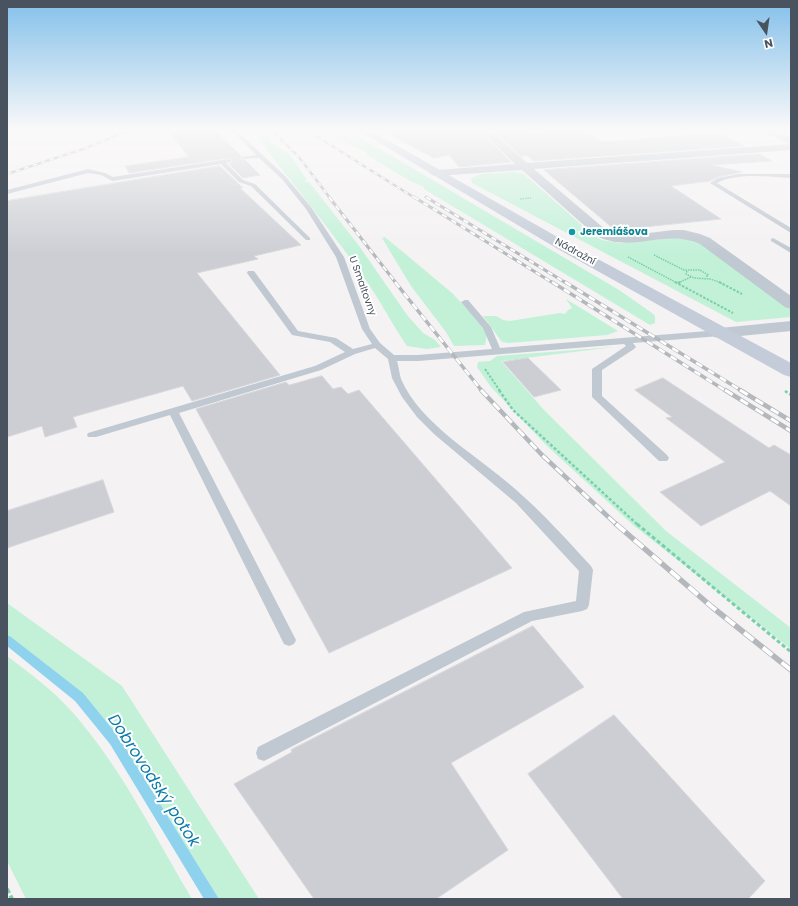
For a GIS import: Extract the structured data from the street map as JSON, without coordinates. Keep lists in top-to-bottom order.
{
  "streets": {
    "main road": ["Nádražní"],
    "lane": ["U Smaltovny"]
  },
  "water": ["Dobrovodský potok"],
  "places": ["Jeremiášova"],
  "north": "bottom"
}
